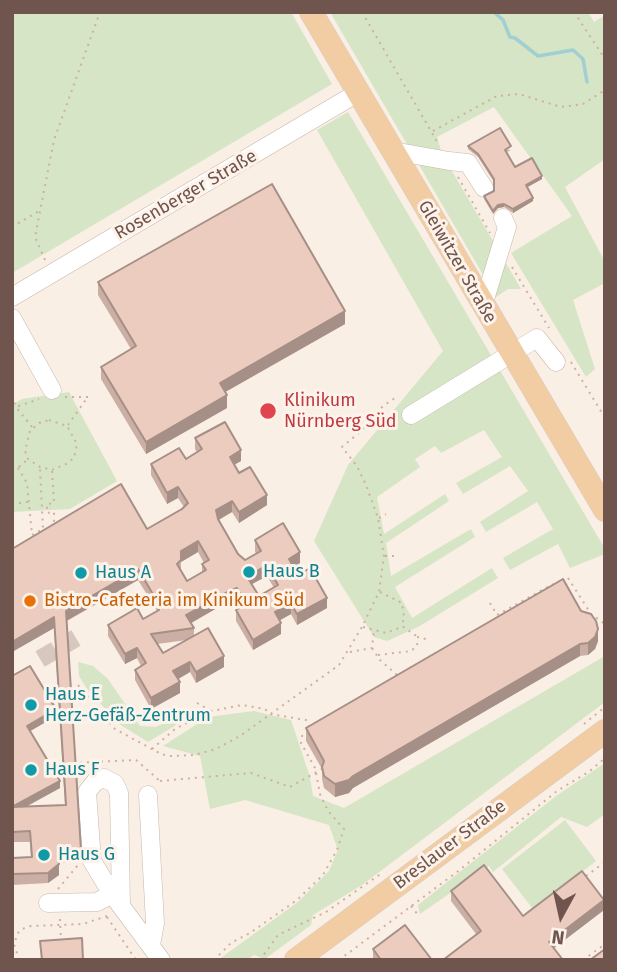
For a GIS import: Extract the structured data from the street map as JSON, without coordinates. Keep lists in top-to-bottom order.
{
  "streets": {
    "main road": ["Gleiwitzer Straße", "Breslauer Straße"],
    "street": ["Rosenberger Straße"]
  },
  "crossings": [
    ["Rosenberger Straße", "Gleiwitzer Straße"]
  ],
  "places": [
    "Klinikum Nürnberg Süd",
    "Haus B",
    "Haus A",
    "Bistro-Cafeteria im Kinikum Süd",
    "Haus E Herz-Gefäß-Zentrum",
    "Haus F",
    "Haus G"
  ],
  "north": "bottom"
}
